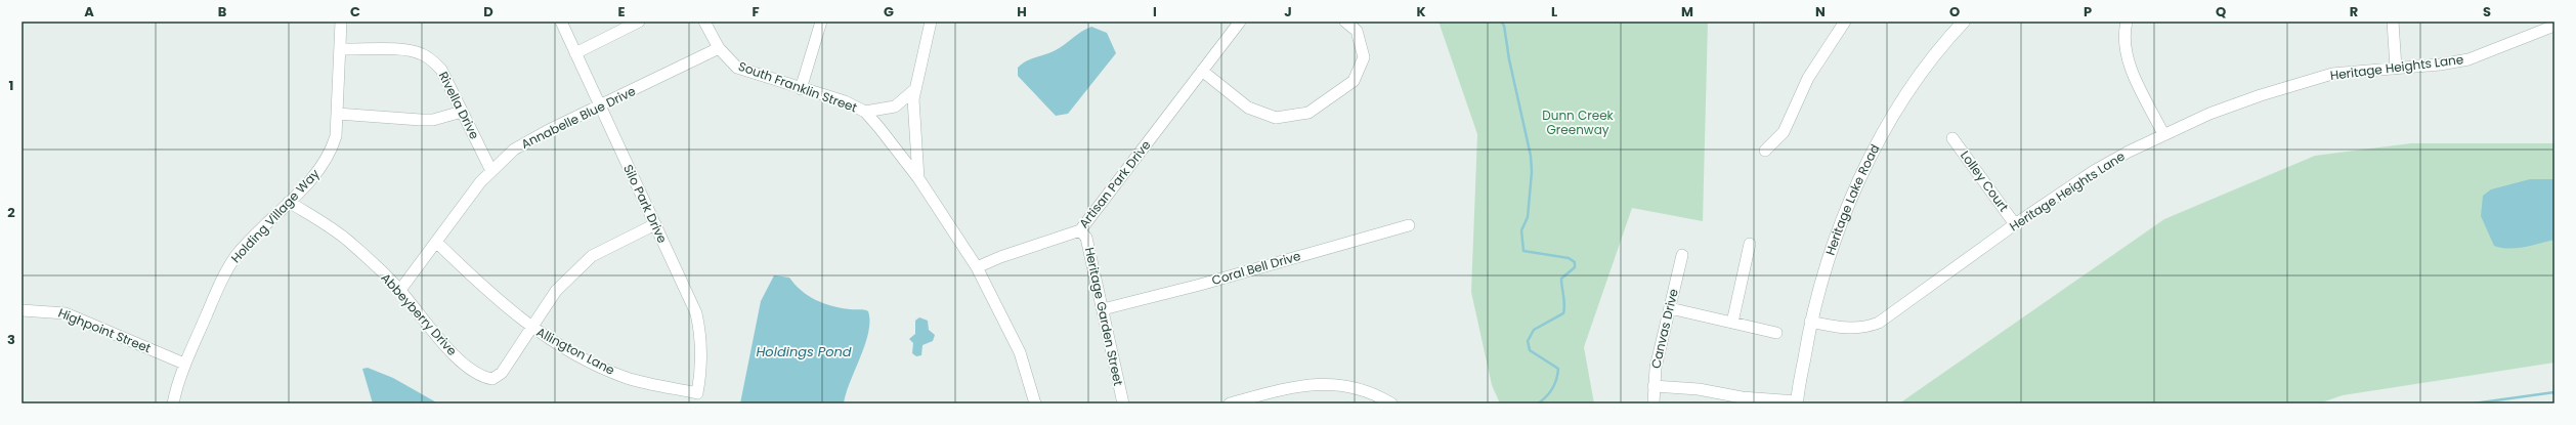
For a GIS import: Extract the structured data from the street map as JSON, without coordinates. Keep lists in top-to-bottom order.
{
  "streets": {
    "main road": ["Heritage Lake Road"],
    "street": [
      "Heritage Heights Lane",
      "South Franklin Street",
      "Rivella Drive",
      "Annabelle Blue Drive",
      "Lolley Court",
      "Artisan Park Drive",
      "Silo Park Drive",
      "Holding Village Way",
      "Coral Bell Drive",
      "Abbeyberry Drive",
      "Heritage Garden Street",
      "Canvas Drive",
      "Highpoint Street",
      "Allington Lane"
    ]
  },
  "crossings": [
    ["Heritage Heights Lane", "Lolley Court"],
    ["Heritage Heights Lane", "Heritage Lake Road"],
    ["South Franklin Street", "Annabelle Blue Drive"],
    ["South Franklin Street", "Artisan Park Drive"],
    ["Rivella Drive", "Annabelle Blue Drive"],
    ["Rivella Drive", "Holding Village Way"],
    ["Annabelle Blue Drive", "Silo Park Drive"],
    ["Annabelle Blue Drive", "Abbeyberry Drive"],
    ["Annabelle Blue Drive", "Allington Lane"],
    ["Artisan Park Drive", "Heritage Garden Street"],
    ["Silo Park Drive", "Allington Lane"],
    ["Holding Village Way", "Abbeyberry Drive"],
    ["Holding Village Way", "Highpoint Street"],
    ["Coral Bell Drive", "Heritage Garden Street"],
    ["Abbeyberry Drive", "Allington Lane"]
  ],
  "water": ["Holdings Pond"],
  "parks": ["Dunn Creek Greenway"],
  "grid": {
    "columns": [
      "A",
      "B",
      "C",
      "D",
      "E",
      "F",
      "G",
      "H",
      "I",
      "J",
      "K",
      "L",
      "M",
      "N",
      "O",
      "P",
      "Q",
      "R",
      "S"
    ],
    "rows": ["1", "2", "3"]
  }
}
